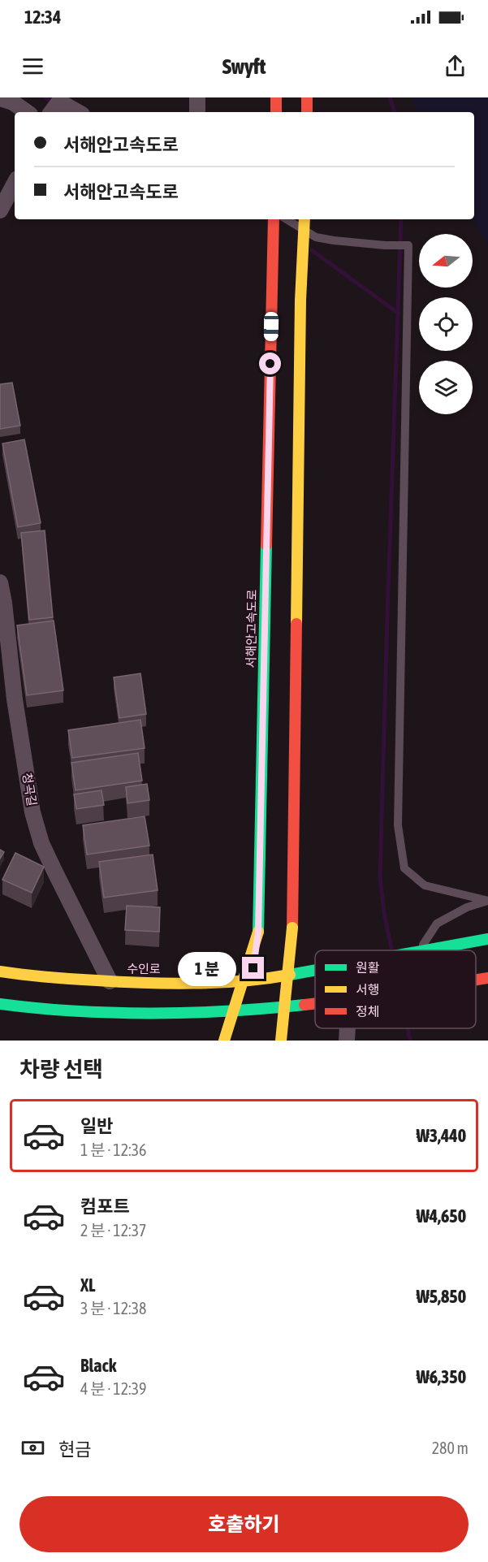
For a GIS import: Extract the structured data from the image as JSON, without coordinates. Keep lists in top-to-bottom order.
{
  "streets": {
    "main road": ["서해안고속도로", "수인로"],
    "street": ["청곡길"]
  },
  "crossings": [
    ["청곡길", "수인로"]
  ],
  "legend": ["원활", "서행", "정체"],
  "north": "left",
  "page": {
    "status": "12:34",
    "header": "Swyft",
    "banner": ["서해안고속도로", "서해안고속도로"],
    "bubble": "1 분",
    "heading": "차량 선택",
    "list": [
      {
        "name": "일반",
        "note": "1 분 · 12:36",
        "value": "₩3,440"
      },
      {
        "name": "컴포트",
        "note": "2 분 · 12:37",
        "value": "₩4,650"
      },
      {
        "name": "XL",
        "note": "3 분 · 12:38",
        "value": "₩5,850"
      },
      {
        "name": "Black",
        "note": "4 분 · 12:39",
        "value": "₩6,350"
      }
    ],
    "pay": ["현금", "280 m"],
    "buttons": "호출하기"
  }
}
